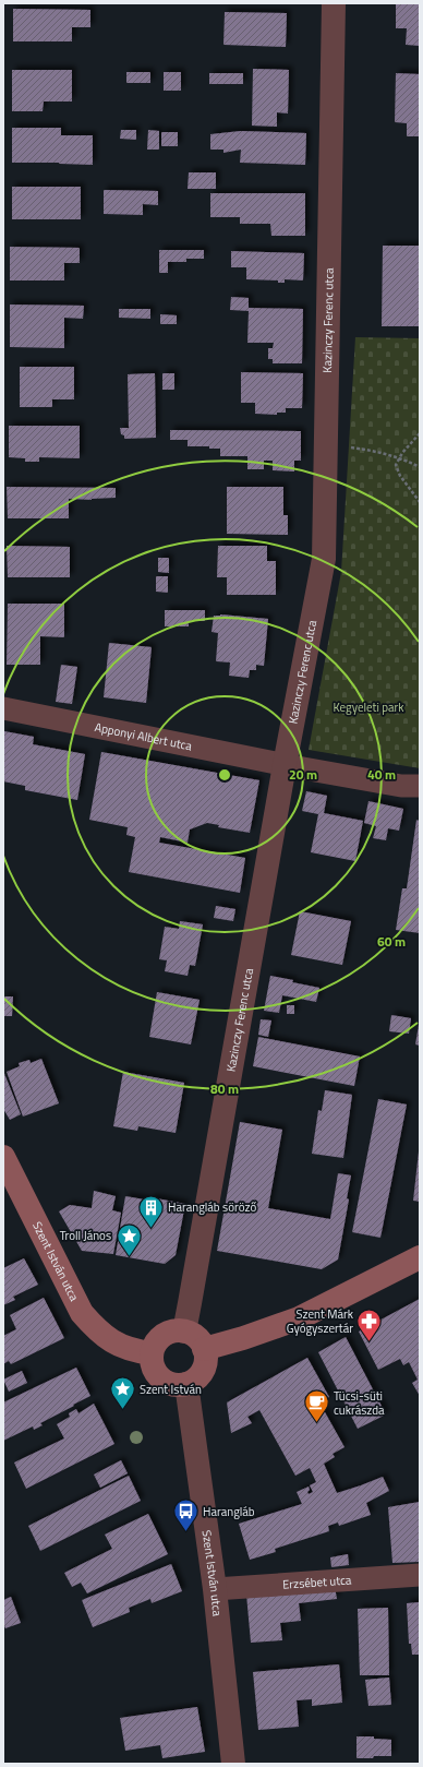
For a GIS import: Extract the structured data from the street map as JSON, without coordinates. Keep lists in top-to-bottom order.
{
  "streets": {
    "main road": ["Szent István utca"],
    "street": ["Kazinczy Ferenc utca", "Apponyi Albert utca", "Erzsébet utca"]
  },
  "crossings": [
    ["Kazinczy Ferenc utca", "Apponyi Albert utca"],
    ["Kazinczy Ferenc utca", "Szent István utca"],
    ["Szent István utca", "Erzsébet utca"]
  ],
  "parks": ["Kegyeleti park"],
  "places": {
    "building": ["Harangláb söröző"],
    "place": ["Troll János", "Szent István"],
    "pharmacy": ["Szent Márk Gyógyszertár"],
    "cafe": ["Tücsi-süti cukrászda"],
    "bus stop": ["Harangláb"]
  },
  "rings": [
    "20 m",
    "40 m",
    "60 m",
    "80 m"
  ]
}
